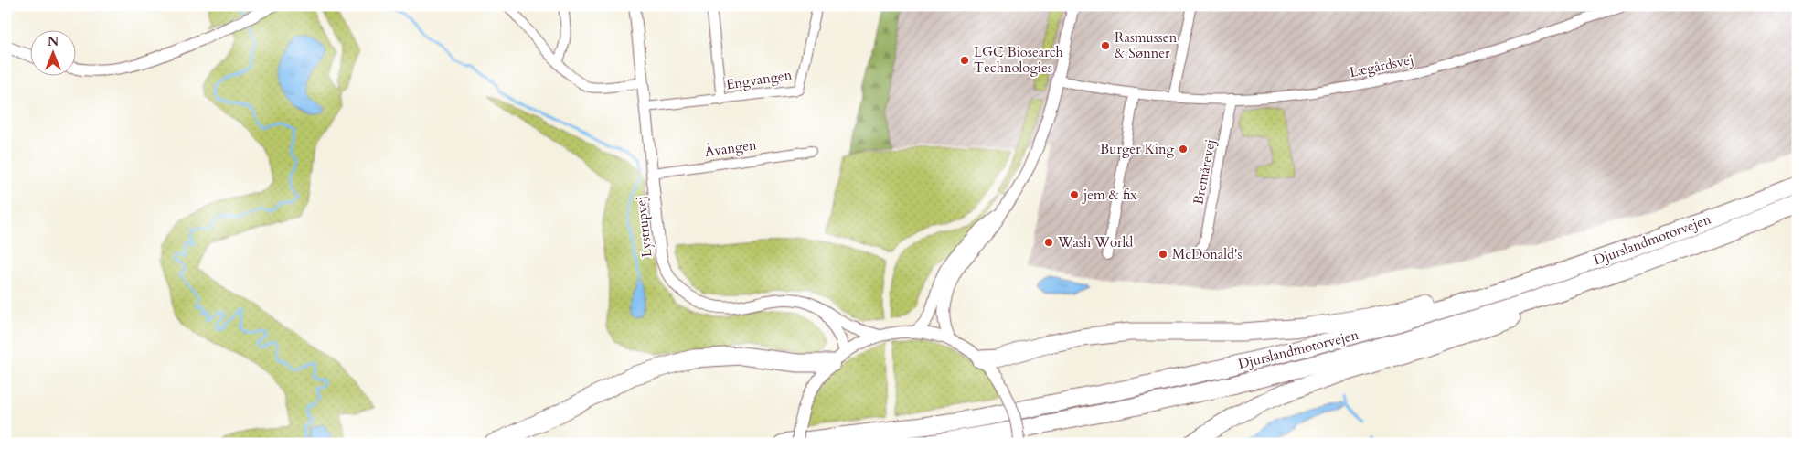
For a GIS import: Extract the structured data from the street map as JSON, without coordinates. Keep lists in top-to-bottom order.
{
  "streets": {
    "highway": ["Djurslandmotorvejen"],
    "street": [
      "Lægårdsvej",
      "Engvangen",
      "Åvangen",
      "Bremårevej",
      "Lystrupvej"
    ]
  },
  "crossings": [
    ["Lægårdsvej", "Bremårevej"],
    ["Engvangen", "Lystrupvej"],
    ["Åvangen", "Lystrupvej"]
  ],
  "places": [
    "Rasmussen & Sønner",
    "LGC Biosearch Technologies",
    "Burger King",
    "jem & fix",
    "Wash World",
    "McDonald's"
  ],
  "north": "top"
}
